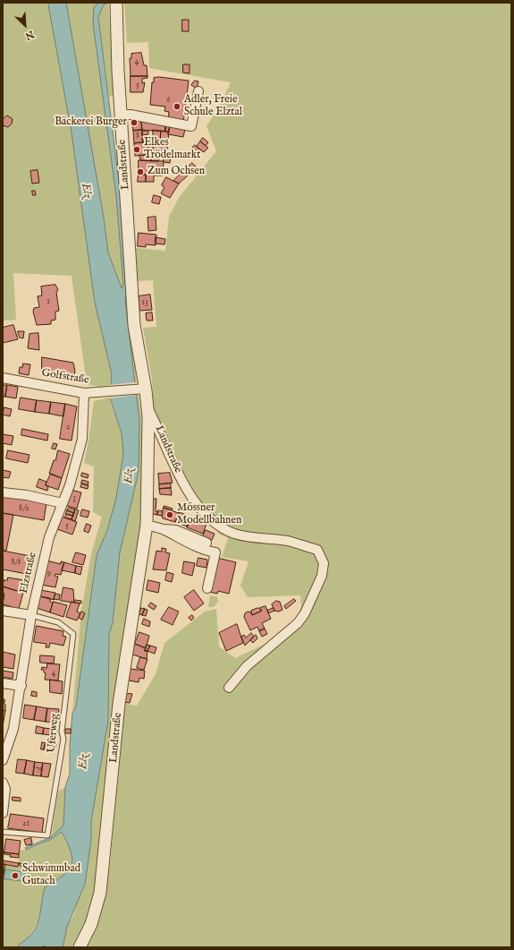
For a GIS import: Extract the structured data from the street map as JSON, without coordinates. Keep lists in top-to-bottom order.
{
  "streets": {
    "street": ["Landstraße", "Golfstraße", "Elzstraße"],
    "lane": ["Uferweg"]
  },
  "crossings": [
    ["Landstraße", "Golfstraße"],
    ["Golfstraße", "Elzstraße"],
    ["Elzstraße", "Uferweg"]
  ],
  "water": ["Elz"],
  "places": [
    "Adler, Freie Schule Elztal",
    "Bäckerei Burger",
    "Elkes Trödelmarkt",
    "Zum Ochsen",
    "Mössner Modellbahnen",
    "Schwimmbad Gutach"
  ],
  "house_numbers": [
    "4",
    "5",
    "6",
    "8",
    "1",
    "13",
    "2",
    "3",
    "8/2",
    "5",
    "8/1",
    "9",
    "4",
    "17c",
    "21"
  ],
  "north": "bottom right"
}
